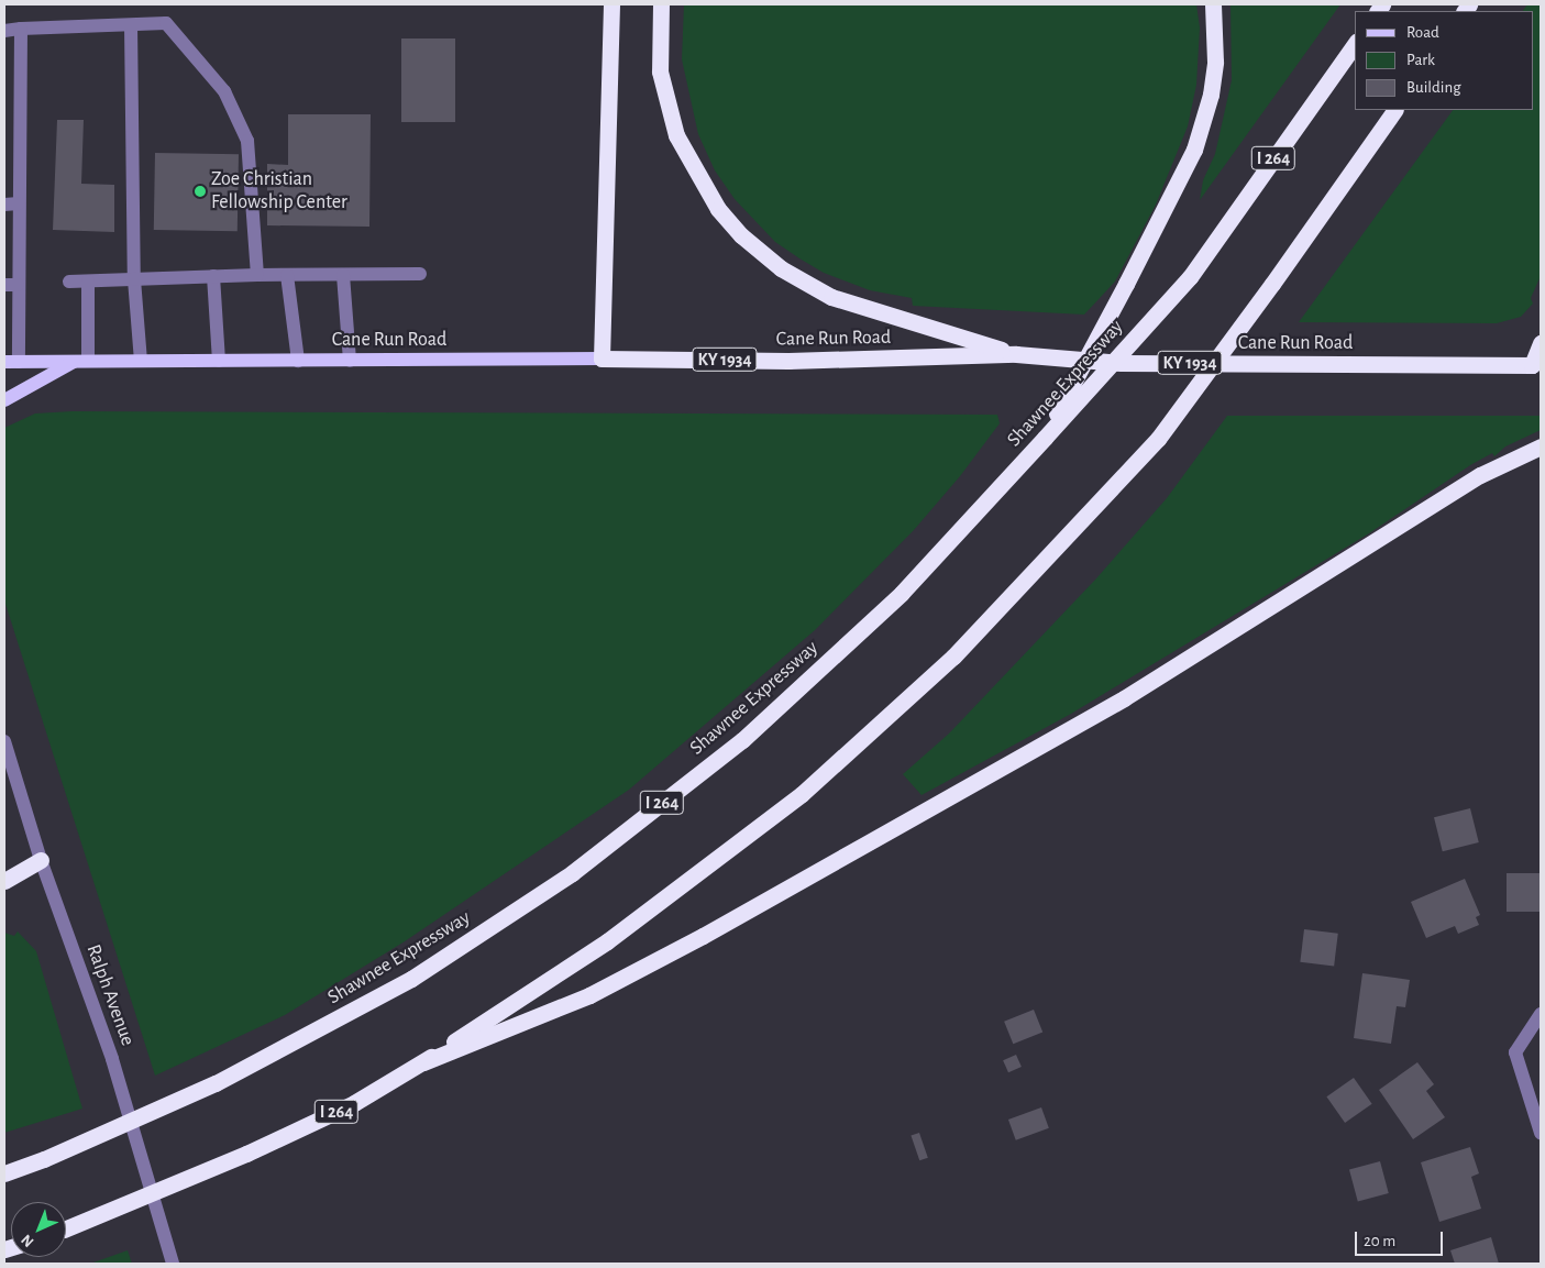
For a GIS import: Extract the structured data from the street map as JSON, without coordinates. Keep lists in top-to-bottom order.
{
  "streets": {
    "highway": [
      "I 264",
      "Cane Run Road",
      "KY 1934",
      "Shawnee Expressway"
    ],
    "street": ["Ralph Avenue"]
  },
  "places": ["Zoe Christian Fellowship Center"],
  "legend": ["Road", "Park", "Building"],
  "scale_bar": "20 m",
  "north": "bottom left"
}
